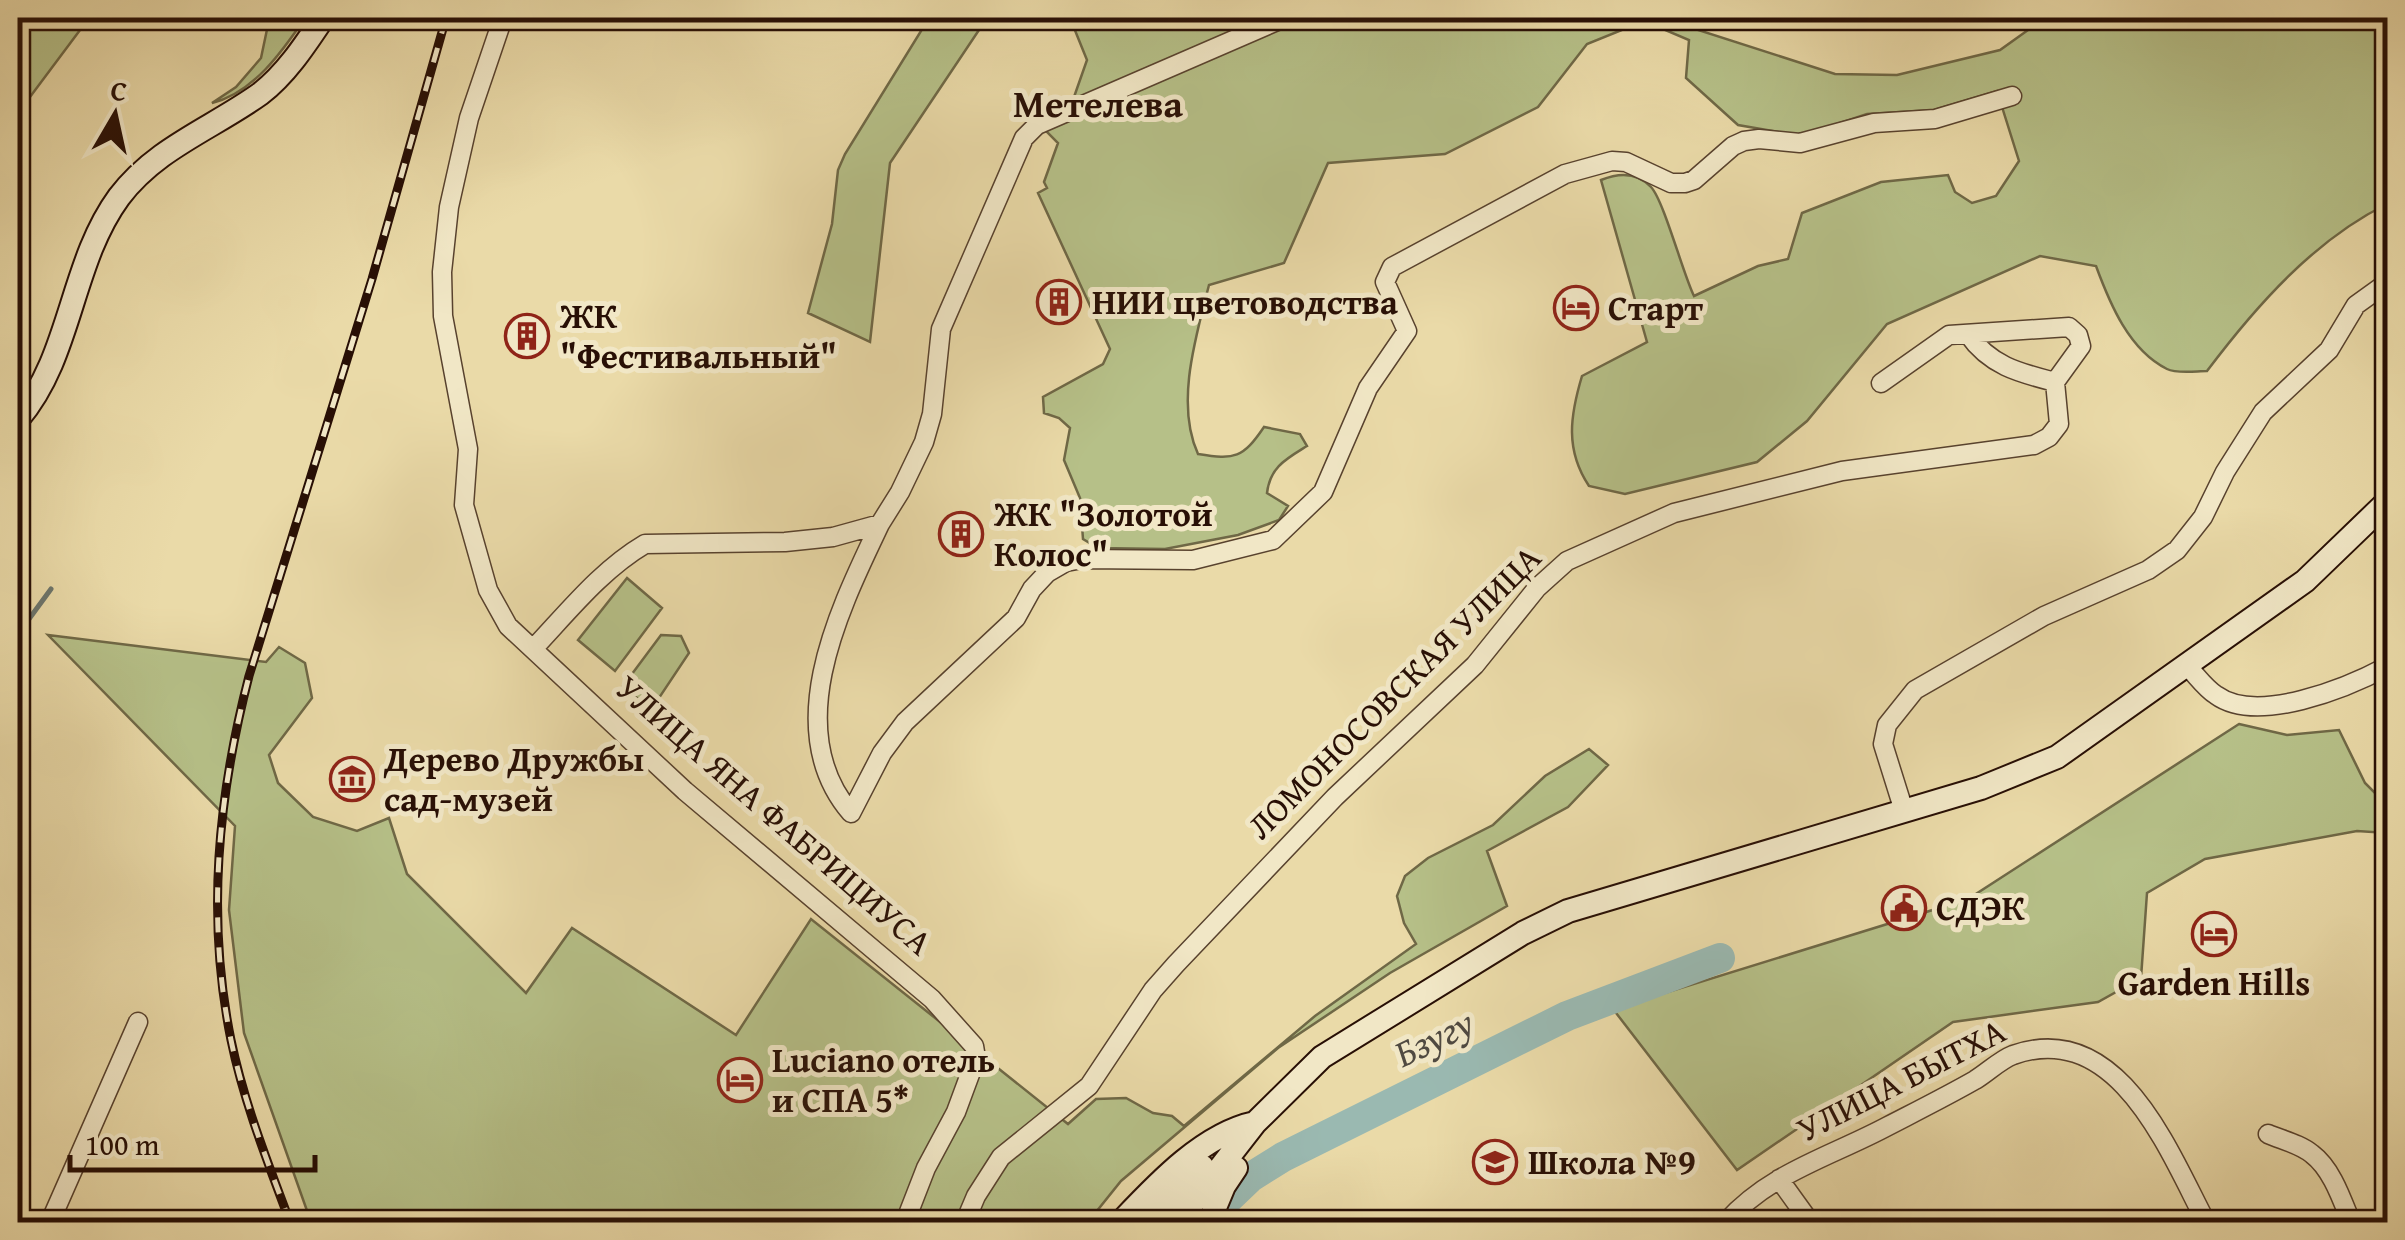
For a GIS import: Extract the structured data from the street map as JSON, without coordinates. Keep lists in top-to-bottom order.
{
  "streets": {
    "street": ["ЛОМОНОСОВСКАЯ УЛИЦА", "УЛИЦА ЯНА ФАБРИЦИУСА", "УЛИЦА БЫТХА"]
  },
  "districts": ["Метелева"],
  "water": ["Бзугу"],
  "places": {
    "building": ["НИИ цветоводства", "ЖК \"Фестивальный\"", "ЖК \"Золотой Колос\""],
    "hotel": ["Старт", "Garden Hills", "Luciano отель и СПА 5*"],
    "museum": ["Дерево Дружбы сад-музей"],
    "public building": ["СДЭК"],
    "school or university": ["Школа №9"]
  },
  "scale_bar": "100 m",
  "north": "top"
}
